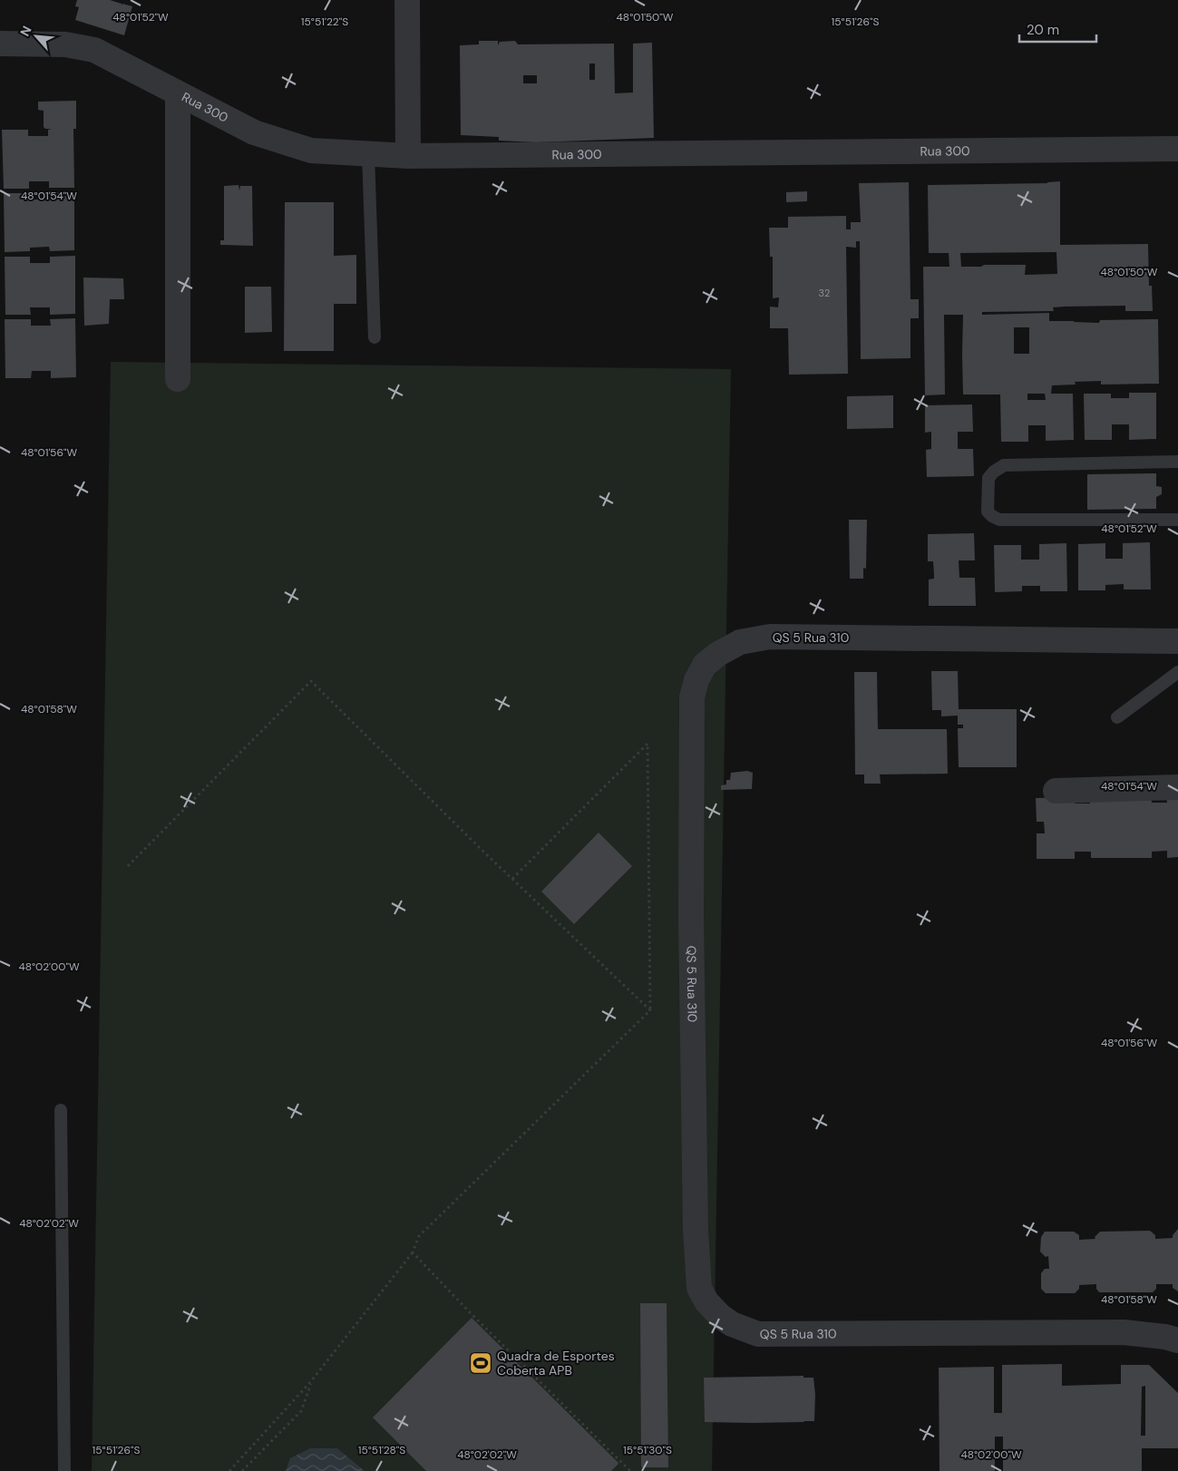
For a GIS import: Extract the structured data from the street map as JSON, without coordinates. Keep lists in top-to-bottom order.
{
  "streets": {
    "street": ["Rua 300", "QS 5 Rua 310"]
  },
  "places": {
    "sports": ["Quadra de Esportes Coberta APB"]
  },
  "house_numbers": ["32"],
  "scale_bar": "20 m",
  "north": "top left",
  "coordinates": [
    "48°01'50\"W",
    "48°01'52\"W",
    "15°51'22\"S",
    "15°51'26\"S",
    "48°01'54\"W",
    "48°01'56\"W",
    "48°01'58\"W",
    "48°02'00\"W",
    "48°02'02\"W",
    "15°51'28\"S",
    "15°51'30\"S"
  ]
}
